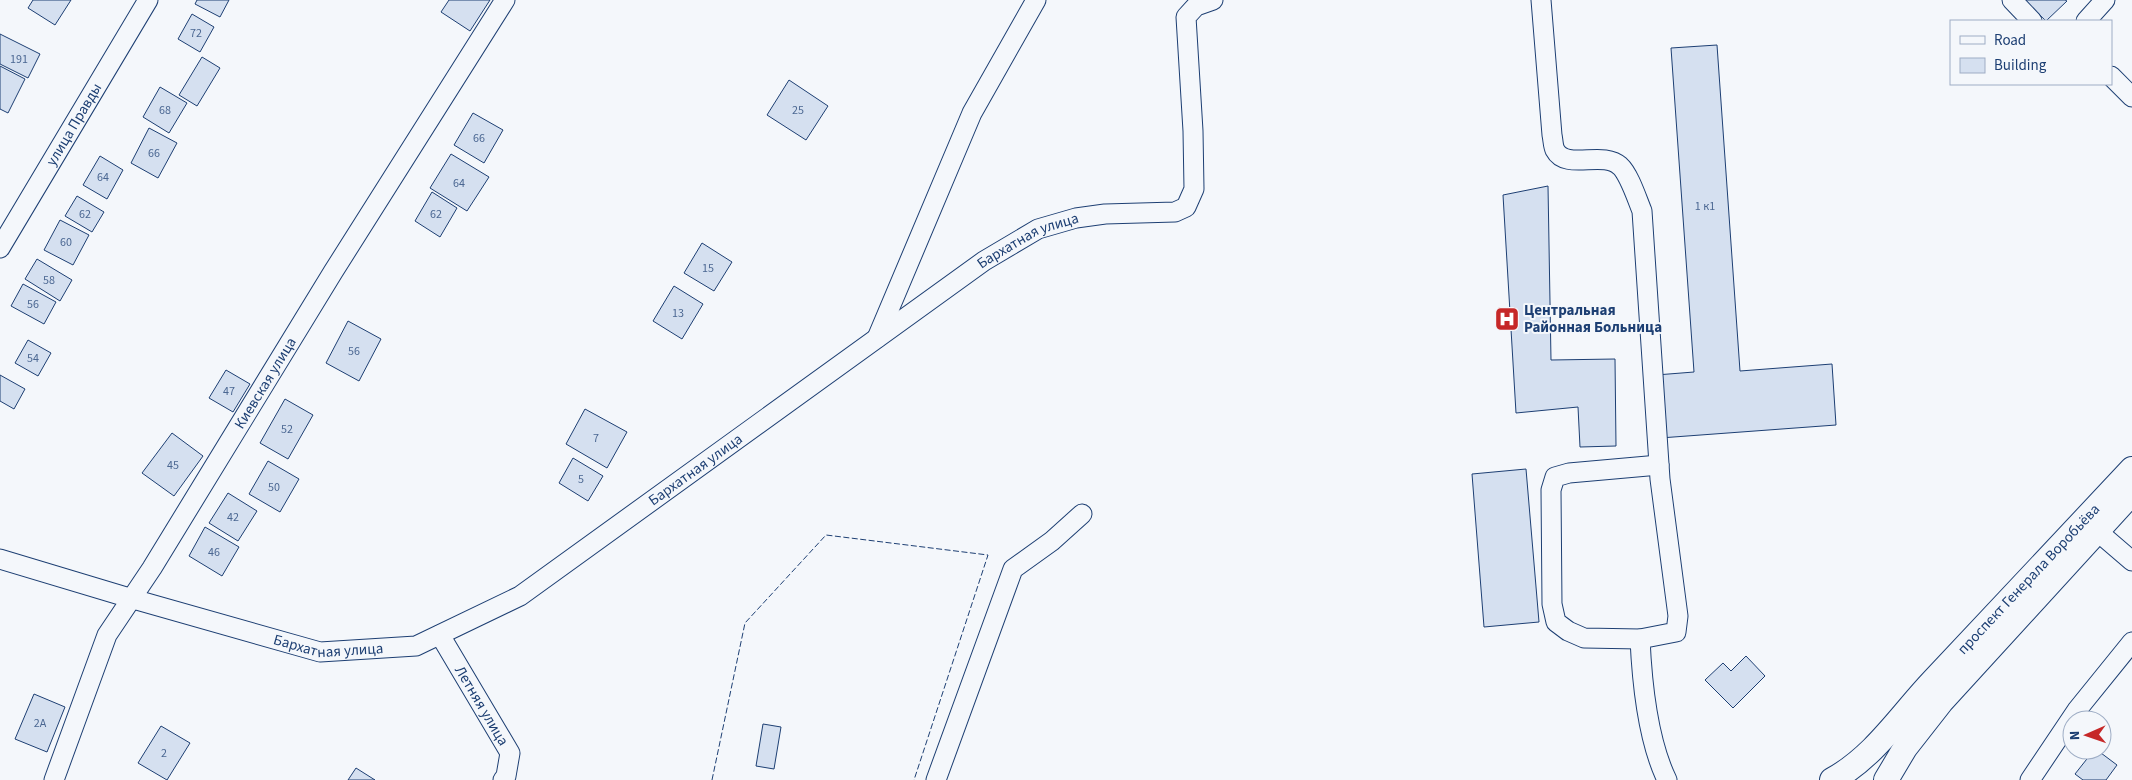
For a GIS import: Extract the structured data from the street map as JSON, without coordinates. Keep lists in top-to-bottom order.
{
  "streets": {
    "main road": ["проспект Генерала Воробьёва"],
    "street": [
      "улица Правды",
      "Бархатная улица",
      "Киевская улица",
      "Летняя улица"
    ]
  },
  "crossings": [
    ["Бархатная улица", "Киевская улица"],
    ["Бархатная улица", "Летняя улица"]
  ],
  "places": {
    "hospital": ["Центральная Районная Больница"]
  },
  "house_numbers": [
    "72",
    "191",
    "68",
    "25",
    "66",
    "66",
    "64",
    "64",
    "1 к1",
    "62",
    "62",
    "60",
    "15",
    "58",
    "56",
    "13",
    "56",
    "54",
    "47",
    "52",
    "7",
    "45",
    "5",
    "50",
    "42",
    "46",
    "2А",
    "2"
  ],
  "legend": ["Road", "Building"],
  "north": "left"
}
